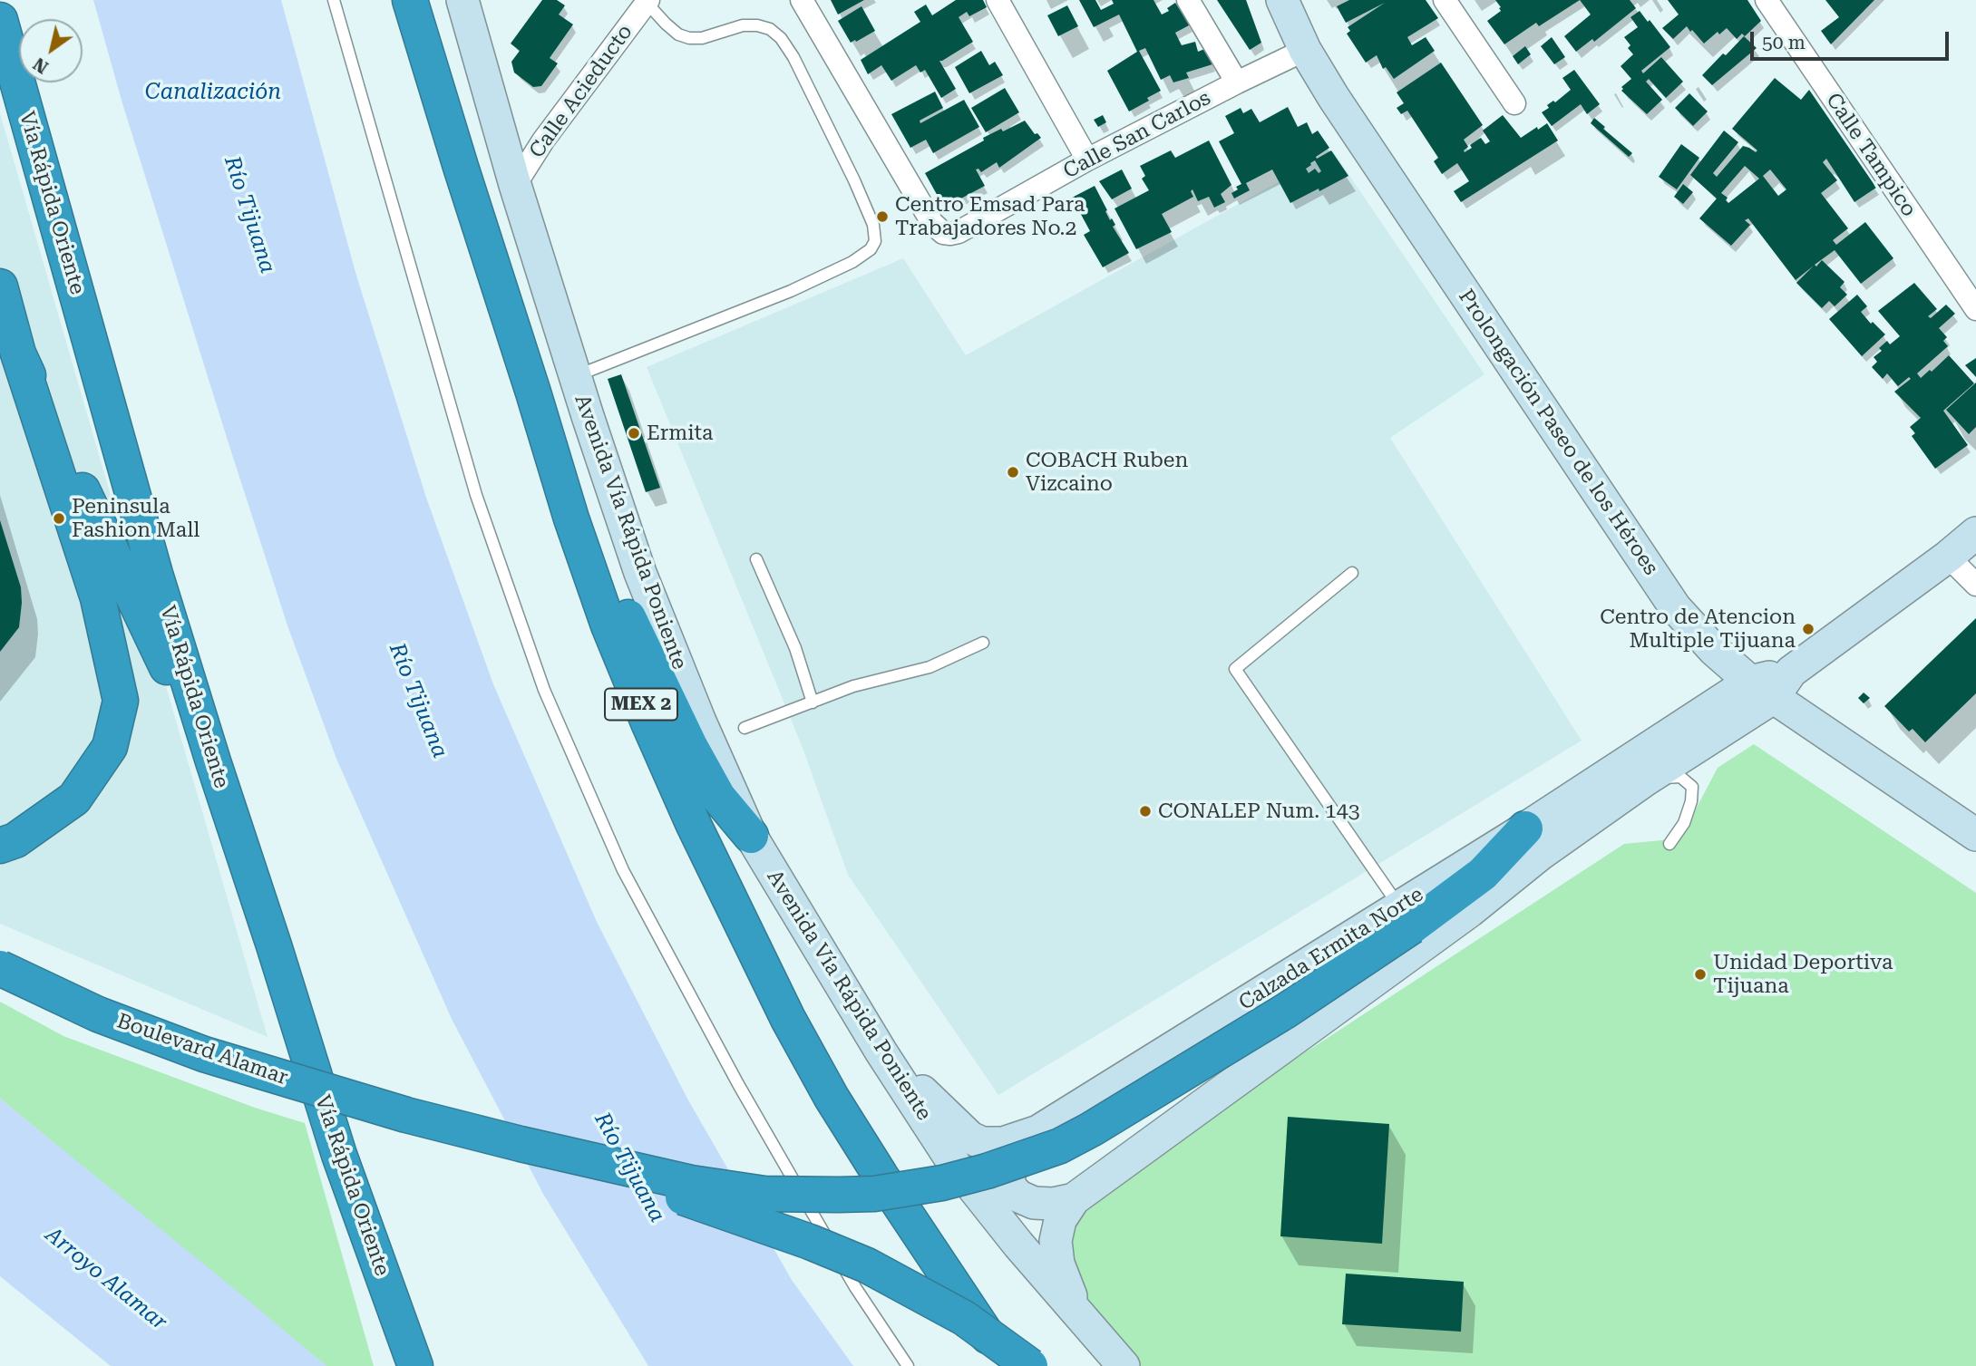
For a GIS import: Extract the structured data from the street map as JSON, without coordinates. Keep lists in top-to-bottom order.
{
  "streets": {
    "highway": ["Vía Rápida Oriente", "MEX 2", "Boulevard Alamar"],
    "main road": ["Prolongación Paseo de los Héroes", "Avenida Vía Rápida Poniente", "Calzada Ermita Norte"],
    "street": ["Calle Acieducto", "Calle San Carlos", "Calle Tampico"]
  },
  "crossings": [
    ["Calle Acieducto", "Avenida Vía Rápida Poniente"],
    ["Calle San Carlos", "Prolongación Paseo de los Héroes"],
    ["Prolongación Paseo de los Héroes", "Calzada Ermita Norte"],
    ["Avenida Vía Rápida Poniente", "Calzada Ermita Norte"]
  ],
  "water": ["Canalización", "Río Tijuana", "Arroyo Alamar"],
  "places": [
    "Centro Emsad Para Trabajadores No.2",
    "Ermita",
    "COBACH Ruben Vizcaino",
    "Peninsula Fashion Mall",
    "Centro de Atencion Multiple Tijuana",
    "CONALEP Num. 143",
    "Unidad Deportiva Tijuana"
  ],
  "scale_bar": "50 m",
  "north": "bottom left"
}
